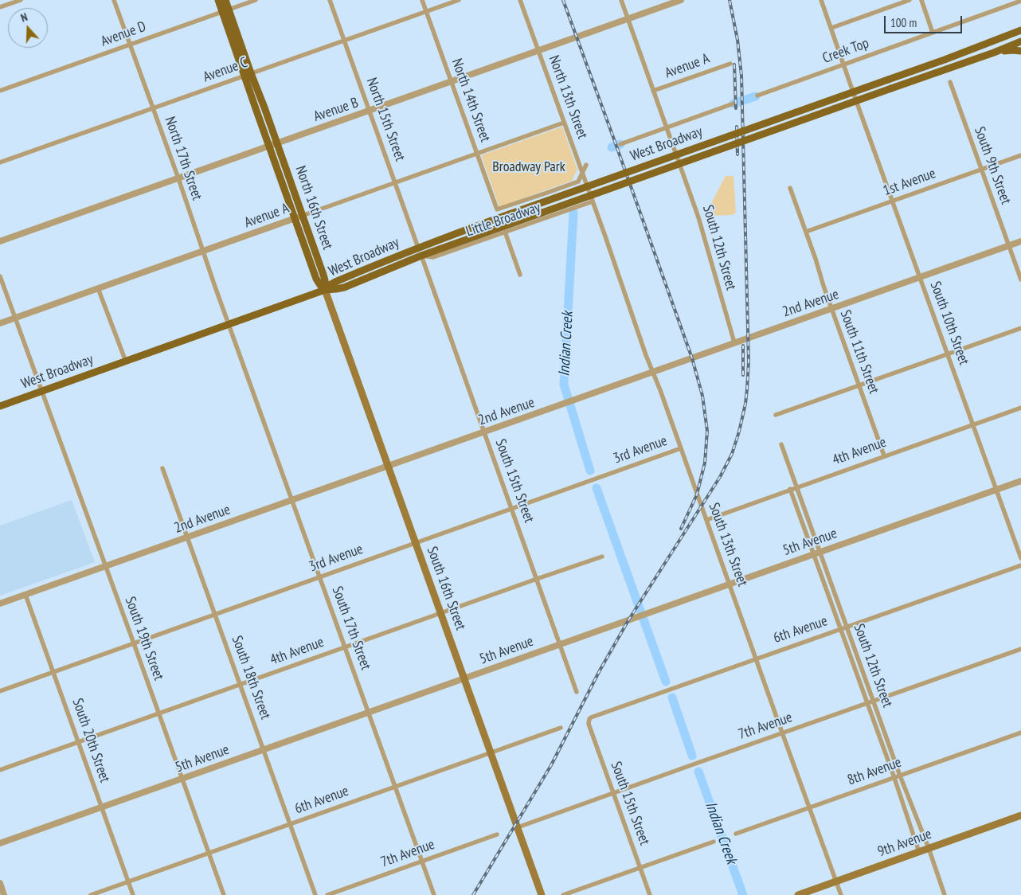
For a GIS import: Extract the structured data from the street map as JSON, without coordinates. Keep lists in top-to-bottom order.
{
  "streets": {
    "main road": [
      "West Broadway",
      "North 16th Street",
      "South 16th Street",
      "9th Avenue"
    ],
    "street": [
      "Avenue D",
      "Creek Top",
      "Avenue A",
      "Avenue C",
      "North 13th Street",
      "North 14th Street",
      "Avenue B",
      "North 15th Street",
      "North 17th Street",
      "South 9th Street",
      "1st Avenue",
      "Little Broadway",
      "South 12th Street",
      "2nd Avenue",
      "South 10th Street",
      "South 11th Street",
      "3rd Avenue",
      "4th Avenue",
      "South 15th Street",
      "5th Avenue",
      "South 13th Street",
      "South 17th Street",
      "6th Avenue",
      "South 19th Street",
      "South 18th Street",
      "7th Avenue",
      "South 20th Street",
      "8th Avenue"
    ]
  },
  "crossings": [
    ["Avenue D", "North 17th Street"],
    ["Avenue D", "North 16th Street"],
    ["Creek Top", "South 10th Street"],
    ["Avenue A", "North 13th Street"],
    ["Avenue A", "North 14th Street"],
    ["Avenue A", "North 15th Street"],
    ["Avenue A", "North 17th Street"],
    ["Avenue A", "North 16th Street"],
    ["Avenue A", "South 12th Street"],
    ["Avenue A", "South 19th Street"],
    ["Avenue C", "North 14th Street"],
    ["Avenue C", "North 15th Street"],
    ["Avenue C", "North 17th Street"],
    ["Avenue C", "North 16th Street"],
    ["North 13th Street", "North 14th Street"],
    ["North 13th Street", "Avenue B"],
    ["North 13th Street", "Little Broadway"],
    ["North 13th Street", "South 13th Street"],
    ["North 14th Street", "Avenue B"],
    ["Avenue B", "North 15th Street"],
    ["Avenue B", "North 17th Street"],
    ["Avenue B", "North 16th Street"],
    ["Avenue B", "South 12th Street"],
    ["North 15th Street", "West Broadway"],
    ["West Broadway", "North 17th Street"],
    ["West Broadway", "North 16th Street"],
    ["West Broadway", "Little Broadway"],
    ["West Broadway", "South 15th Street"],
    ["West Broadway", "South 16th Street"],
    ["West Broadway", "South 17th Street"],
    ["West Broadway", "South 19th Street"],
    ["North 17th Street", "South 17th Street"],
    ["South 9th Street", "1st Avenue"],
    ["South 9th Street", "2nd Avenue"],
    ["1st Avenue", "South 10th Street"],
    ["1st Avenue", "South 11th Street"],
    ["North 16th Street", "South 16th Street"],
    ["Little Broadway", "South 15th Street"],
    ["Little Broadway", "South 13th Street"],
    ["South 12th Street", "2nd Avenue"],
    ["South 12th Street", "4th Avenue"],
    ["South 12th Street", "5th Avenue"],
    ["South 12th Street", "6th Avenue"],
    ["South 12th Street", "7th Avenue"],
    ["South 12th Street", "8th Avenue"],
    ["South 12th Street", "9th Avenue"],
    ["2nd Avenue", "South 10th Street"],
    ["2nd Avenue", "South 11th Street"],
    ["2nd Avenue", "South 15th Street"],
    ["2nd Avenue", "South 13th Street"],
    ["2nd Avenue", "South 16th Street"],
    ["2nd Avenue", "South 17th Street"],
    ["2nd Avenue", "South 19th Street"],
    ["2nd Avenue", "South 18th Street"],
    ["2nd Avenue", "South 20th Street"],
    ["South 10th Street", "4th Avenue"],
    ["South 10th Street", "5th Avenue"],
    ["South 11th Street", "4th Avenue"],
    ["3rd Avenue", "South 15th Street"],
    ["3rd Avenue", "South 13th Street"],
    ["3rd Avenue", "South 16th Street"],
    ["3rd Avenue", "South 17th Street"],
    ["3rd Avenue", "South 19th Street"],
    ["3rd Avenue", "South 18th Street"],
    ["3rd Avenue", "South 20th Street"],
    ["4th Avenue", "South 15th Street"],
    ["4th Avenue", "South 13th Street"],
    ["4th Avenue", "South 16th Street"],
    ["4th Avenue", "South 17th Street"],
    ["4th Avenue", "South 19th Street"],
    ["4th Avenue", "South 18th Street"],
    ["4th Avenue", "South 20th Street"],
    ["South 15th Street", "5th Avenue"],
    ["South 15th Street", "6th Avenue"],
    ["South 15th Street", "7th Avenue"],
    ["5th Avenue", "South 13th Street"],
    ["5th Avenue", "South 16th Street"],
    ["5th Avenue", "South 17th Street"],
    ["5th Avenue", "South 19th Street"],
    ["5th Avenue", "South 18th Street"],
    ["5th Avenue", "South 20th Street"],
    ["South 13th Street", "6th Avenue"],
    ["South 13th Street", "7th Avenue"],
    ["South 13th Street", "8th Avenue"],
    ["South 13th Street", "9th Avenue"],
    ["South 16th Street", "6th Avenue"],
    ["South 16th Street", "7th Avenue"],
    ["South 17th Street", "6th Avenue"],
    ["South 17th Street", "7th Avenue"],
    ["6th Avenue", "South 19th Street"],
    ["6th Avenue", "South 18th Street"],
    ["6th Avenue", "South 20th Street"]
  ],
  "water": ["Indian Creek"],
  "parks": ["Broadway Park"],
  "scale_bar": "100 m",
  "north": "top"
}
